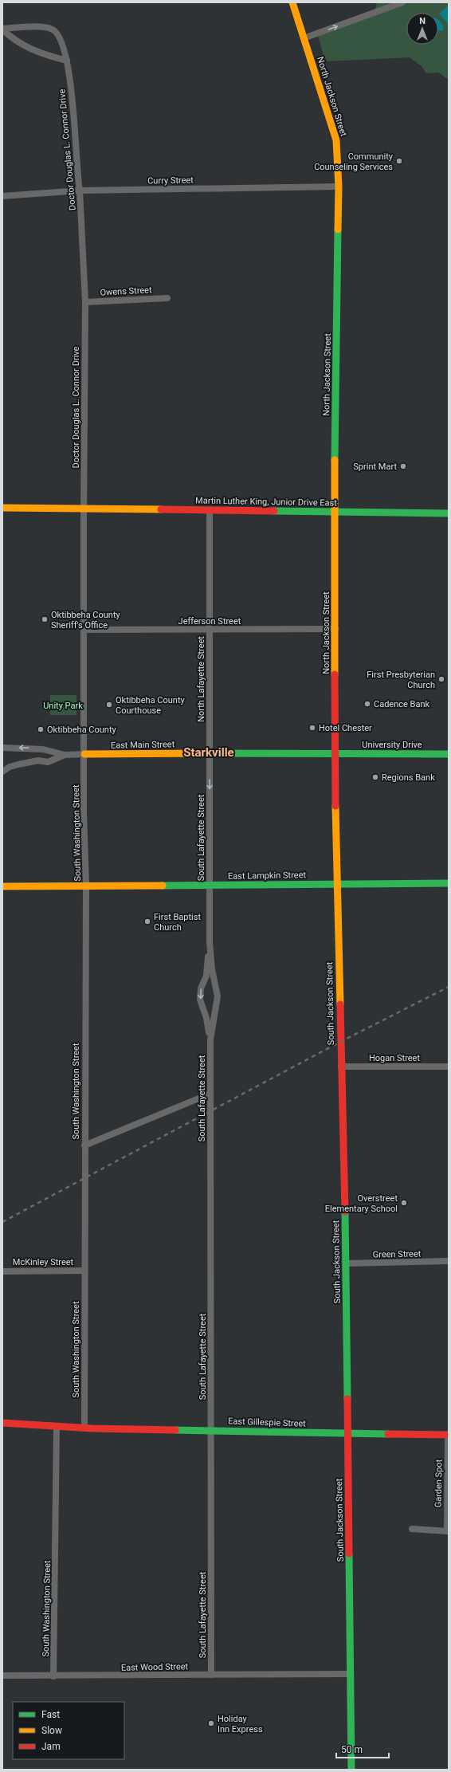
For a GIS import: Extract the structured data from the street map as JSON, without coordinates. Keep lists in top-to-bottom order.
{
  "streets": {
    "main road": [
      "North Jackson Street",
      "Martin Luther King, Junior Drive East",
      "East Main Street",
      "University Drive",
      "East Lampkin Street",
      "South Jackson Street",
      "East Gillespie Street"
    ],
    "street": [
      "Doctor Douglas L. Connor Drive",
      "Curry Street",
      "Owens Street",
      "Jefferson Street",
      "North Lafayette Street",
      "South Washington Street",
      "South Lafayette Street",
      "Hogan Street",
      "Green Street",
      "McKinley Street",
      "Garden Spot",
      "East Wood Street"
    ]
  },
  "crossings": [
    ["North Jackson Street", "Curry Street"],
    ["North Jackson Street", "Martin Luther King, Junior Drive East"],
    ["North Jackson Street", "Jefferson Street"],
    ["North Jackson Street", "East Main Street"],
    ["North Jackson Street", "University Drive"],
    ["North Jackson Street", "South Jackson Street"],
    ["Doctor Douglas L. Connor Drive", "Curry Street"],
    ["Doctor Douglas L. Connor Drive", "Owens Street"],
    ["Doctor Douglas L. Connor Drive", "Martin Luther King, Junior Drive East"],
    ["Doctor Douglas L. Connor Drive", "Jefferson Street"],
    ["Doctor Douglas L. Connor Drive", "East Main Street"],
    ["Doctor Douglas L. Connor Drive", "South Washington Street"],
    ["Martin Luther King, Junior Drive East", "North Lafayette Street"],
    ["Jefferson Street", "North Lafayette Street"],
    ["North Lafayette Street", "East Main Street"],
    ["North Lafayette Street", "South Lafayette Street"],
    ["East Main Street", "University Drive"],
    ["East Main Street", "South Washington Street"],
    ["East Main Street", "South Lafayette Street"],
    ["East Main Street", "South Jackson Street"],
    ["University Drive", "South Jackson Street"],
    ["South Washington Street", "East Lampkin Street"],
    ["South Washington Street", "McKinley Street"],
    ["South Washington Street", "East Gillespie Street"],
    ["South Washington Street", "East Wood Street"],
    ["South Lafayette Street", "East Lampkin Street"],
    ["South Lafayette Street", "East Gillespie Street"],
    ["South Lafayette Street", "East Wood Street"],
    ["East Lampkin Street", "South Jackson Street"],
    ["South Jackson Street", "Hogan Street"],
    ["South Jackson Street", "Green Street"],
    ["South Jackson Street", "East Gillespie Street"],
    ["South Jackson Street", "East Wood Street"],
    ["East Gillespie Street", "Garden Spot"]
  ],
  "districts": ["Starkville"],
  "parks": ["Unity Park"],
  "places": [
    "Community Counseling Services",
    "Sprint Mart",
    "Oktibbeha County Sheriff's Office",
    "First Presbyterian Church",
    "Cadence Bank",
    "Oktibbeha County Courthouse",
    "Hotel Chester",
    "Oktibbeha County",
    "Regions Bank",
    "First Baptist Church",
    "Overstreet Elementary School",
    "Holiday Inn Express"
  ],
  "legend": ["Fast", "Slow", "Jam"],
  "scale_bar": "50 m",
  "north": "top"
}
